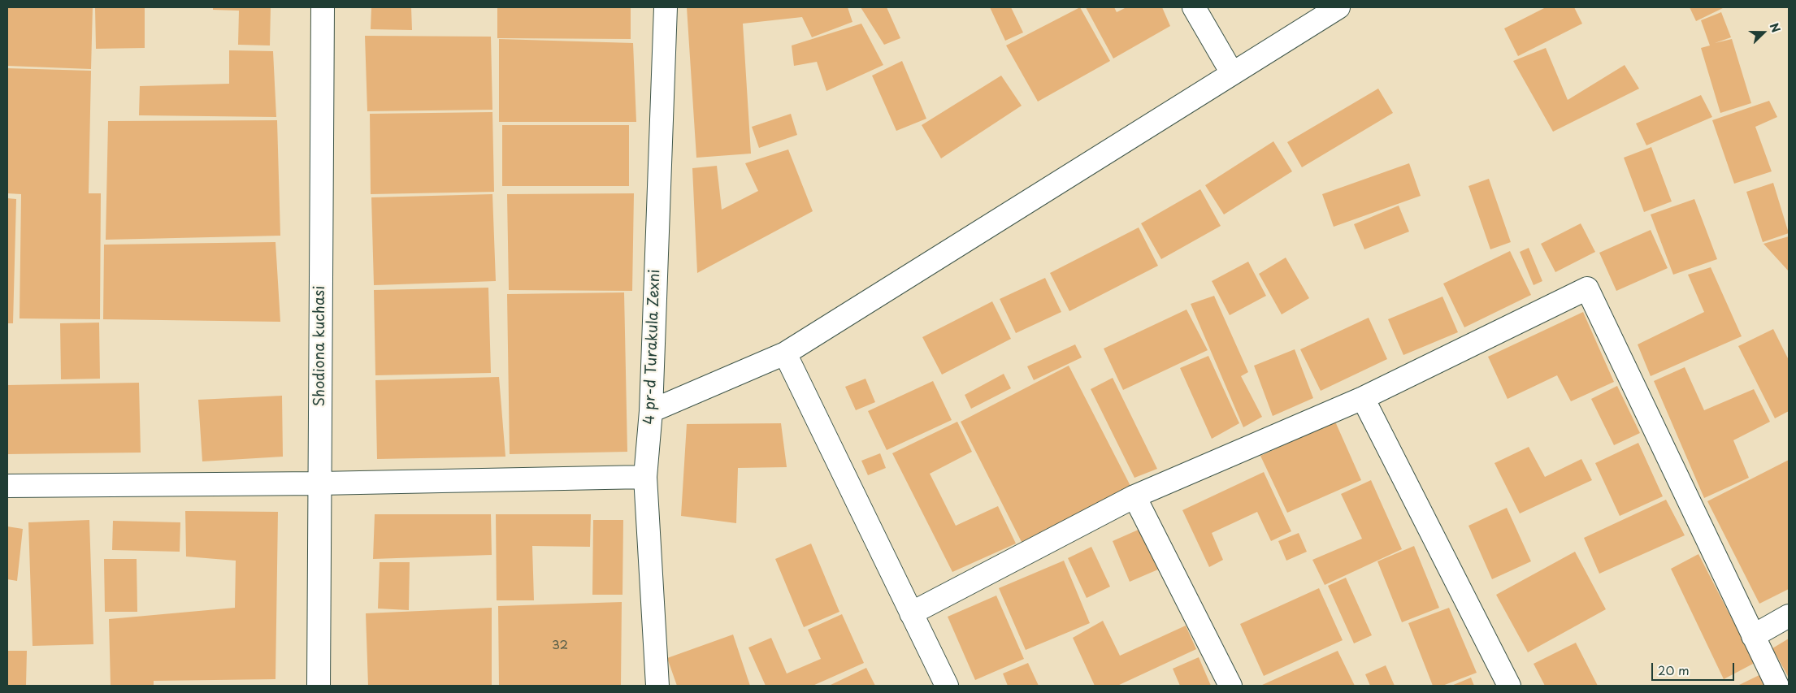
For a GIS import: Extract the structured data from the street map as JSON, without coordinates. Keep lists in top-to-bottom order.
{
  "streets": {
    "street": ["Shodiona kuchasi", "4 pr-d Turakula Zexni"]
  },
  "house_numbers": ["32"],
  "scale_bar": "20 m",
  "north": "right"
}
